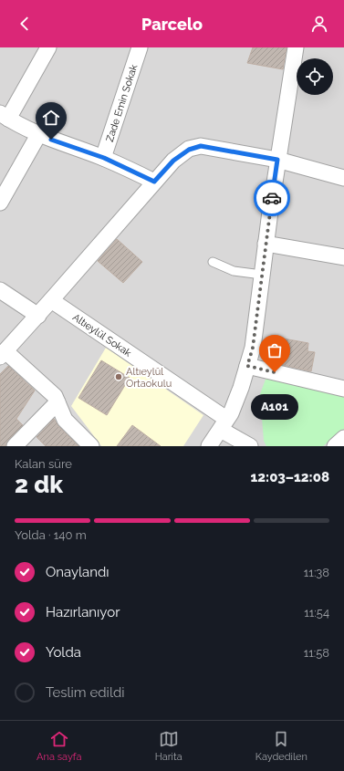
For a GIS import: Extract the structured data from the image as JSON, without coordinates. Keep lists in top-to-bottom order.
{
  "streets": {
    "street": ["Zade Emin Sokak", "Altıeylül Sokak"]
  },
  "places": ["A101", "Altıeylül Ortaokulu"],
  "page": {
    "header": "Parcelo",
    "bubble": "A101",
    "heading": ["2 dk", "Kalan süre", "12:03–12:08"],
    "bar": "Yolda · 140 m",
    "list": [
      ["Onaylandı", "11:38"],
      ["Hazırlanıyor", "11:54"],
      ["Yolda", "11:58"],
      "Teslim edildi"
    ],
    "tabs": ["Ana sayfa", "Harita", "Kaydedilen"]
  }
}
